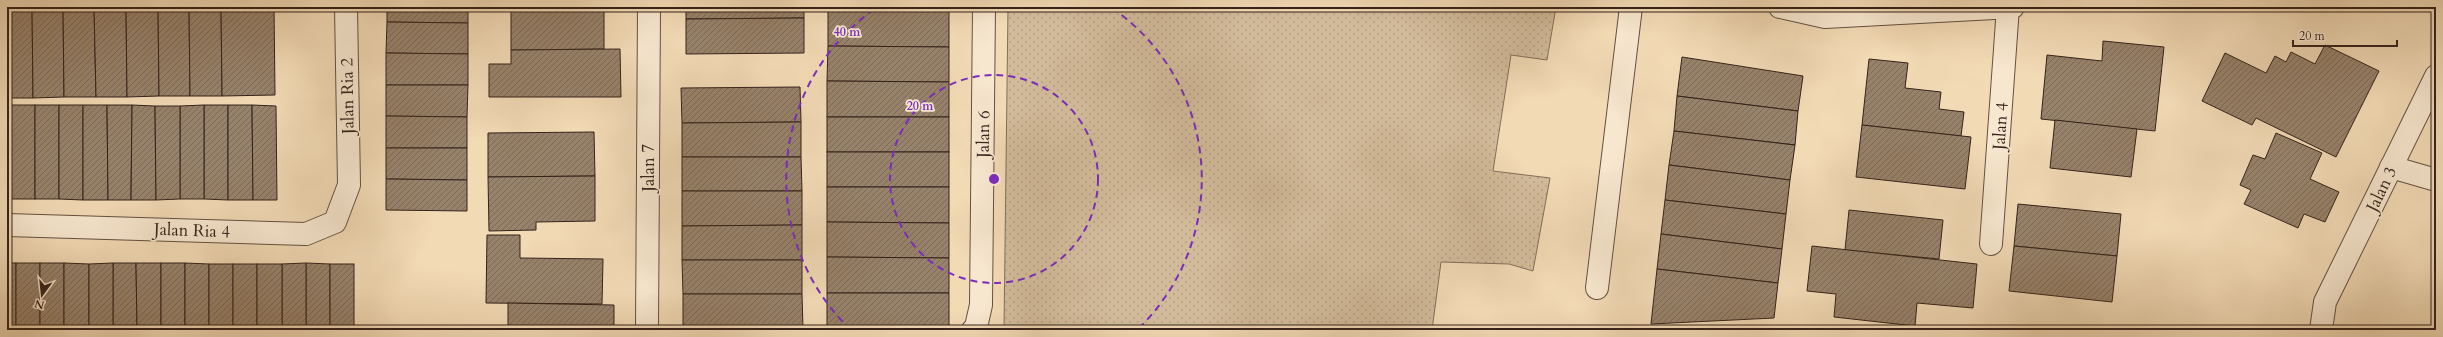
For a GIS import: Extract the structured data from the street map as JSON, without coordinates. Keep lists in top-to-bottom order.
{
  "streets": {
    "street": [
      "Jalan Ria 2",
      "Jalan 4",
      "Jalan 6",
      "Jalan 7",
      "Jalan 3",
      "Jalan Ria 4"
    ]
  },
  "crossings": [
    ["Jalan Ria 2", "Jalan Ria 4"]
  ],
  "scale_bar": "20 m",
  "north": "bottom",
  "rings": ["40 m", "20 m"]
}
